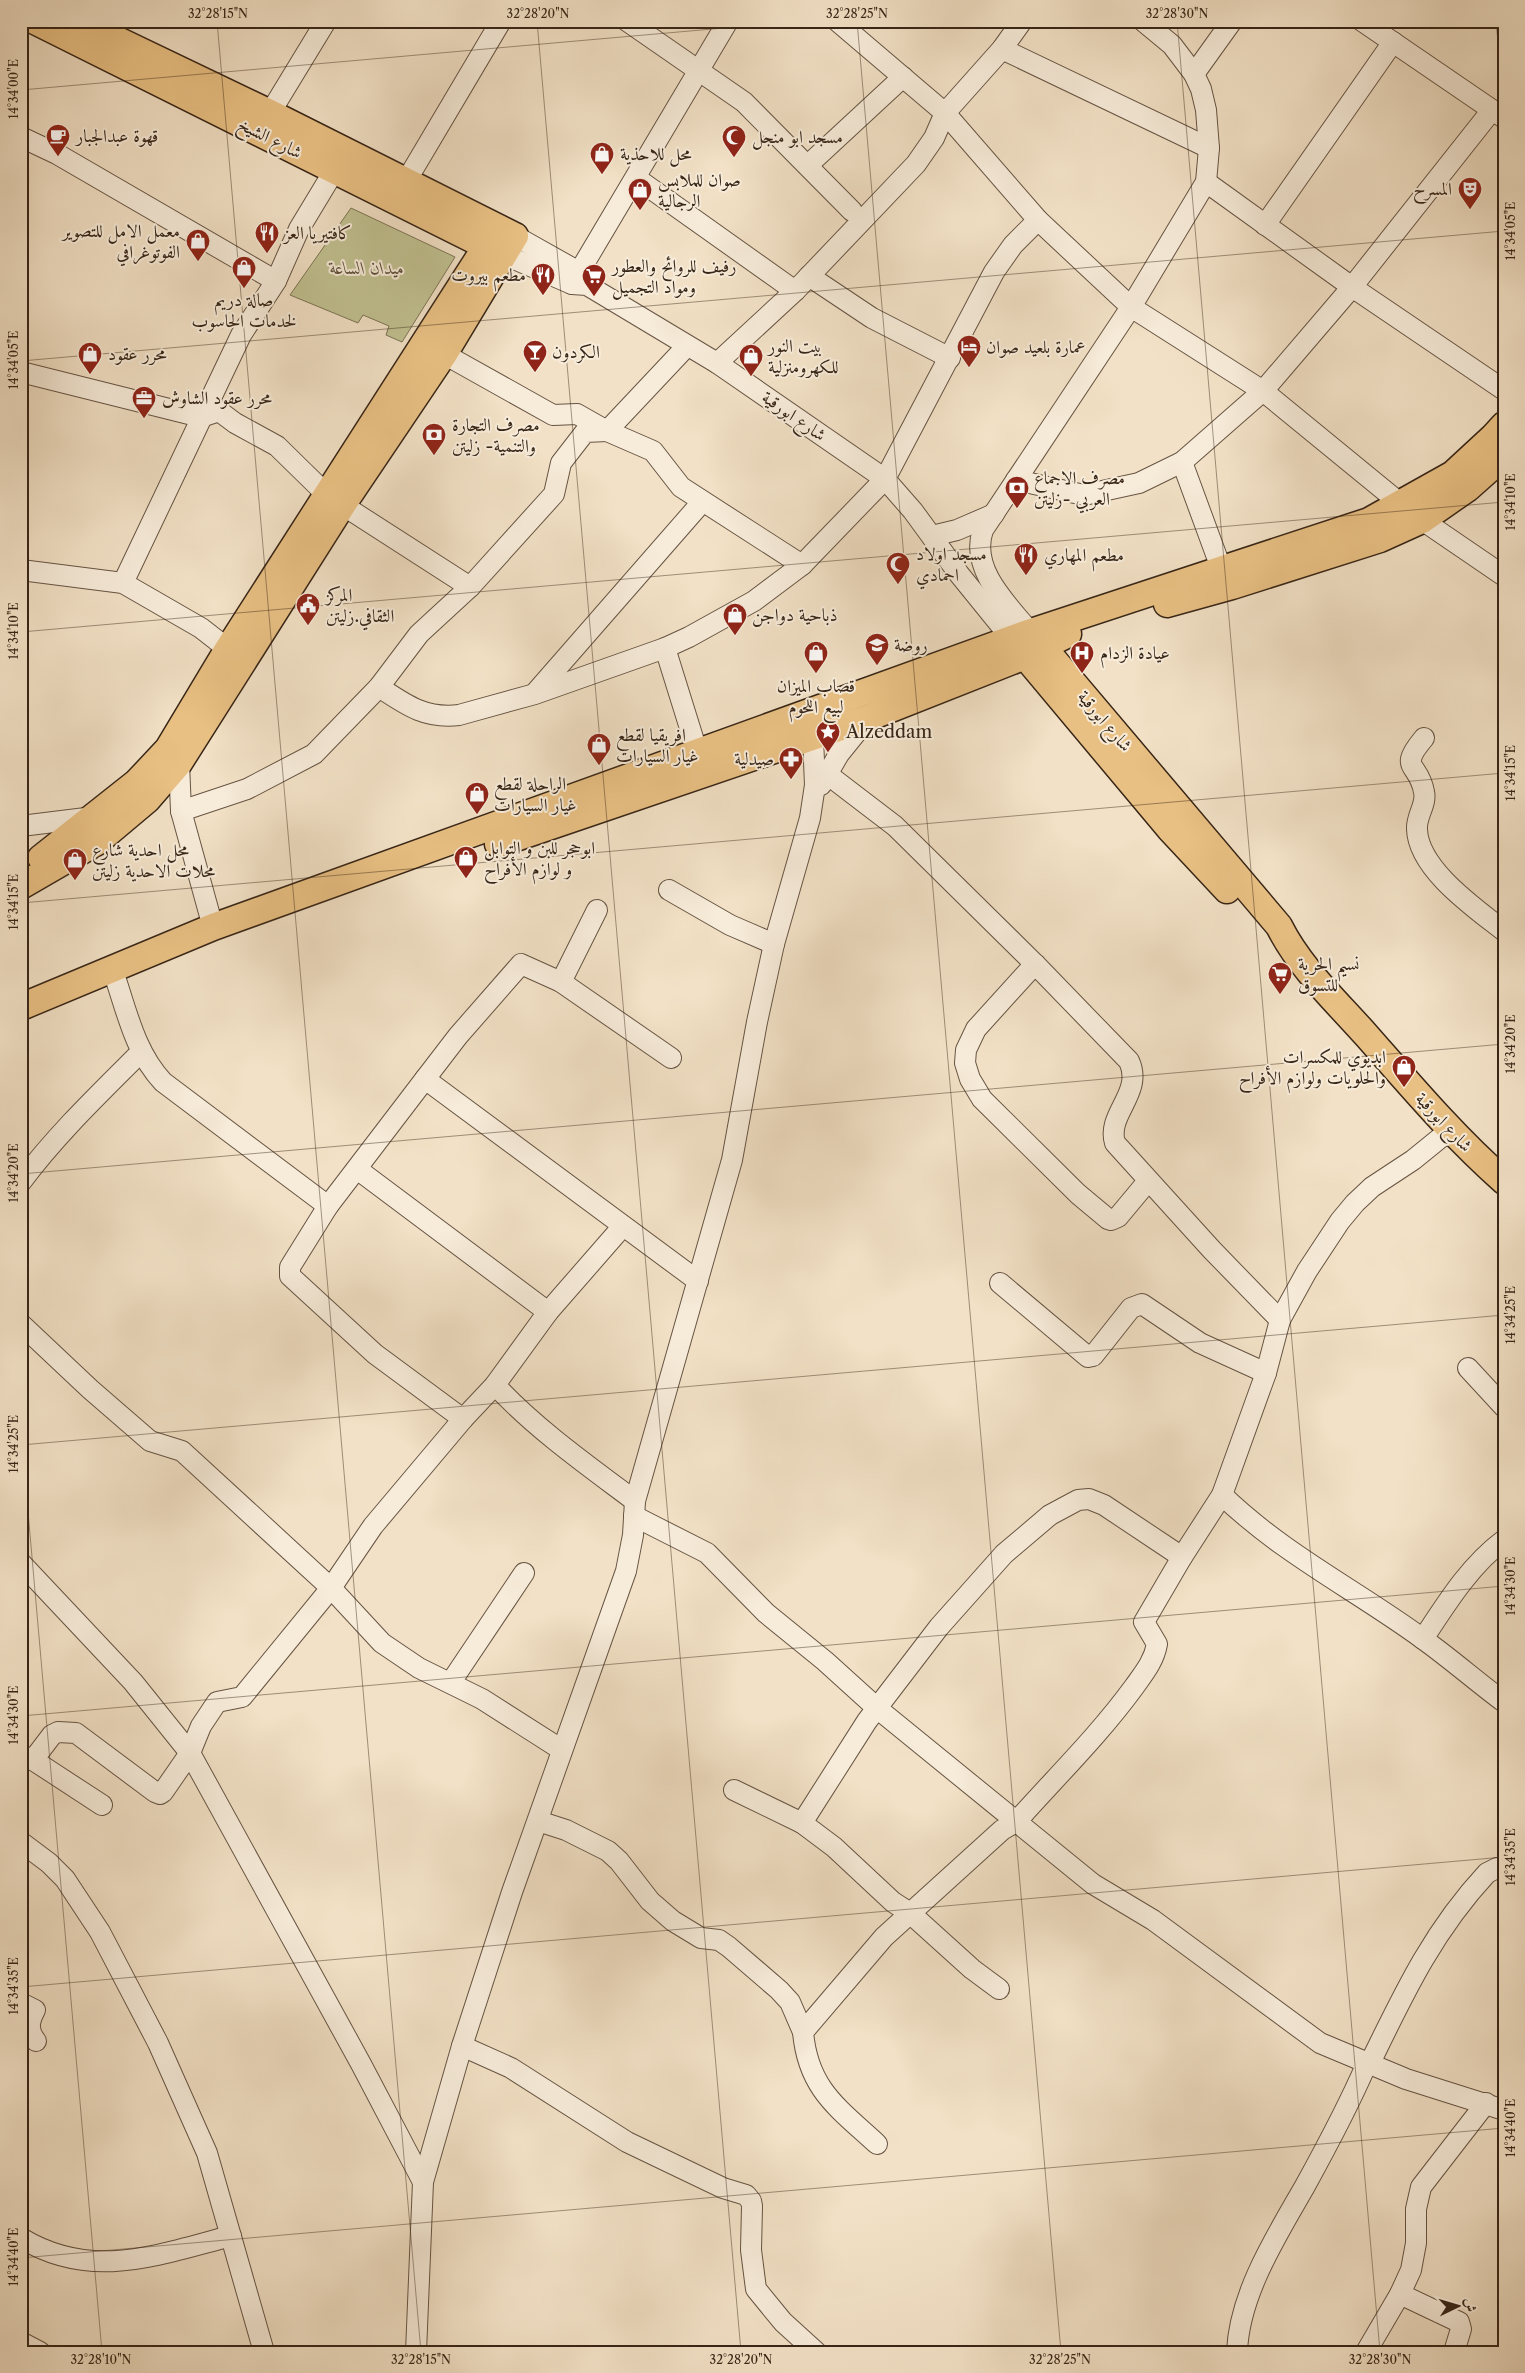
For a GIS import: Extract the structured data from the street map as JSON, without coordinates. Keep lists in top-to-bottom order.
{
  "streets": {
    "main road": ["شارع الشيخ", "شارع ابورقية"]
  },
  "crossings": [
    ["شارع الشيخ", "شارع ابورقية"]
  ],
  "parks": ["ميدان الساعة"],
  "places": {
    "cafe": ["قهوة عبدالجبار"],
    "mosque": ["مسجد ابو منجل", "مسجد اولاد احمادي"],
    "shop": [
      "محل للاحذية",
      "صوان للملابس الرجالية",
      "معمل الامل للتصوير الفوتوغرافي",
      "صالة دريم لخدمات الحاسوب",
      "محرر عقود",
      "بيت النور للكهرومنزلية",
      "ذباحية دواجن",
      "قصاب الميزان لبيع اللحوم",
      "افريقيا لقطع غيار السيارات",
      "الراحلة لقطع غيار السيارات",
      "ابوحجر للبن و التوابل و لوازم الأفراح",
      "محل احدية شارع محلات الاحدية زليتن",
      "ابديوي للمكسرات والحلويات ولوازم الأفراح"
    ],
    "theatre": ["المسرح"],
    "restaurant": ["كافتيريا العز", "مطعم بيروت", "مطعم المهاري"],
    "supermarket": ["رفيف للروائح والعطور ومواد التجميل", "نسيم الحرية للتسوق"],
    "hotel": ["عمارة بلعيد صوان"],
    "bar": ["الكردون"],
    "office": ["محرر عقود الشاوش"],
    "bank": ["مصرف التجارة والتنمية- زليتن", "مصرف الاجماع العربي -زليتن"],
    "public building": ["المركز الثقافي.زليتن"],
    "school or university": ["روضة"],
    "hospital": ["عيادة الزدام"],
    "place": ["Alzeddam"],
    "pharmacy": ["صيدلية"]
  },
  "north": "right",
  "coordinates": [
    "32°28'15\"N",
    "32°28'20\"N",
    "32°28'25\"N",
    "32°28'30\"N",
    "14°34'00\"E",
    "14°34'05\"E",
    "14°34'10\"E",
    "14°34'15\"E",
    "14°34'20\"E",
    "14°34'25\"E",
    "14°34'30\"E",
    "14°34'35\"E",
    "14°34'40\"E",
    "32°28'10\"N"
  ]
}
